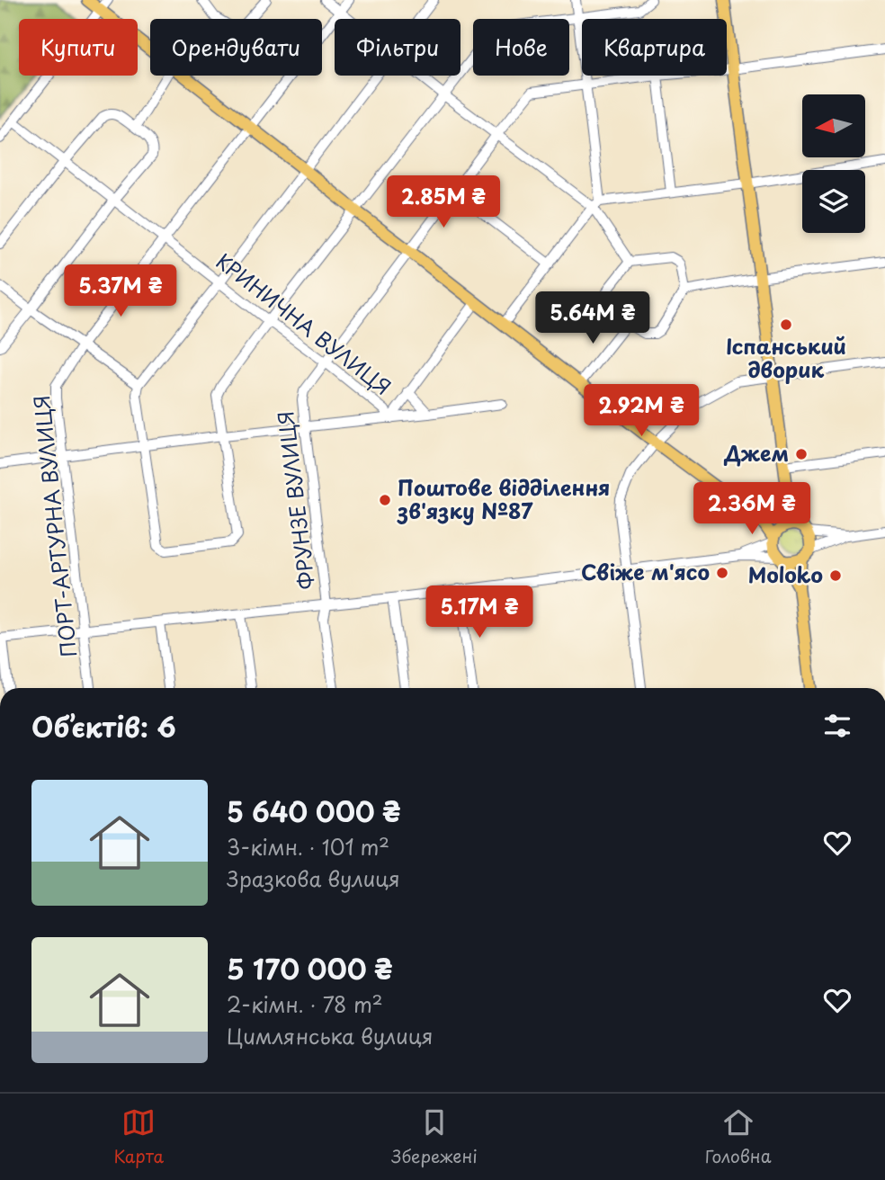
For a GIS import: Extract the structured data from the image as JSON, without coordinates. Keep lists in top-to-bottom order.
{
  "streets": {
    "street": ["КРИНИЧНА ВУЛИЦЯ", "ФРУНЗЕ ВУЛИЦЯ", "ПОРТ-АРТУРНА ВУЛИЦЯ"]
  },
  "crossings": [
    ["КРИНИЧНА ВУЛИЦЯ", "ФРУНЗЕ ВУЛИЦЯ"],
    ["КРИНИЧНА ВУЛИЦЯ", "ПОРТ-АРТУРНА ВУЛИЦЯ"]
  ],
  "places": [
    "Іспанський дворик",
    "Джем",
    "Поштове відділення зв'язку №87",
    "Свіже м'ясо",
    "Moloko"
  ],
  "north": "left",
  "page": {
    "chip": [
      "Купити",
      "Орендувати",
      "Фільтри",
      "Нове",
      "Квартира"
    ],
    "price": [
      "2.85M ₴",
      "5.37M ₴",
      "5.64M ₴",
      "2.92M ₴",
      "2.36M ₴",
      "5.17M ₴"
    ],
    "heading": "Об’єктів: 6",
    "list": [
      {
        "name": "5 640 000 ₴",
        "note": "3-кімн. · 101 m² · Зразкова вулиця"
      },
      {
        "name": "5 170 000 ₴",
        "note": "2-кімн. · 78 m² · Цимлянська вулиця"
      }
    ],
    "tabs": ["Карта", "Збережені", "Головна"]
  }
}
